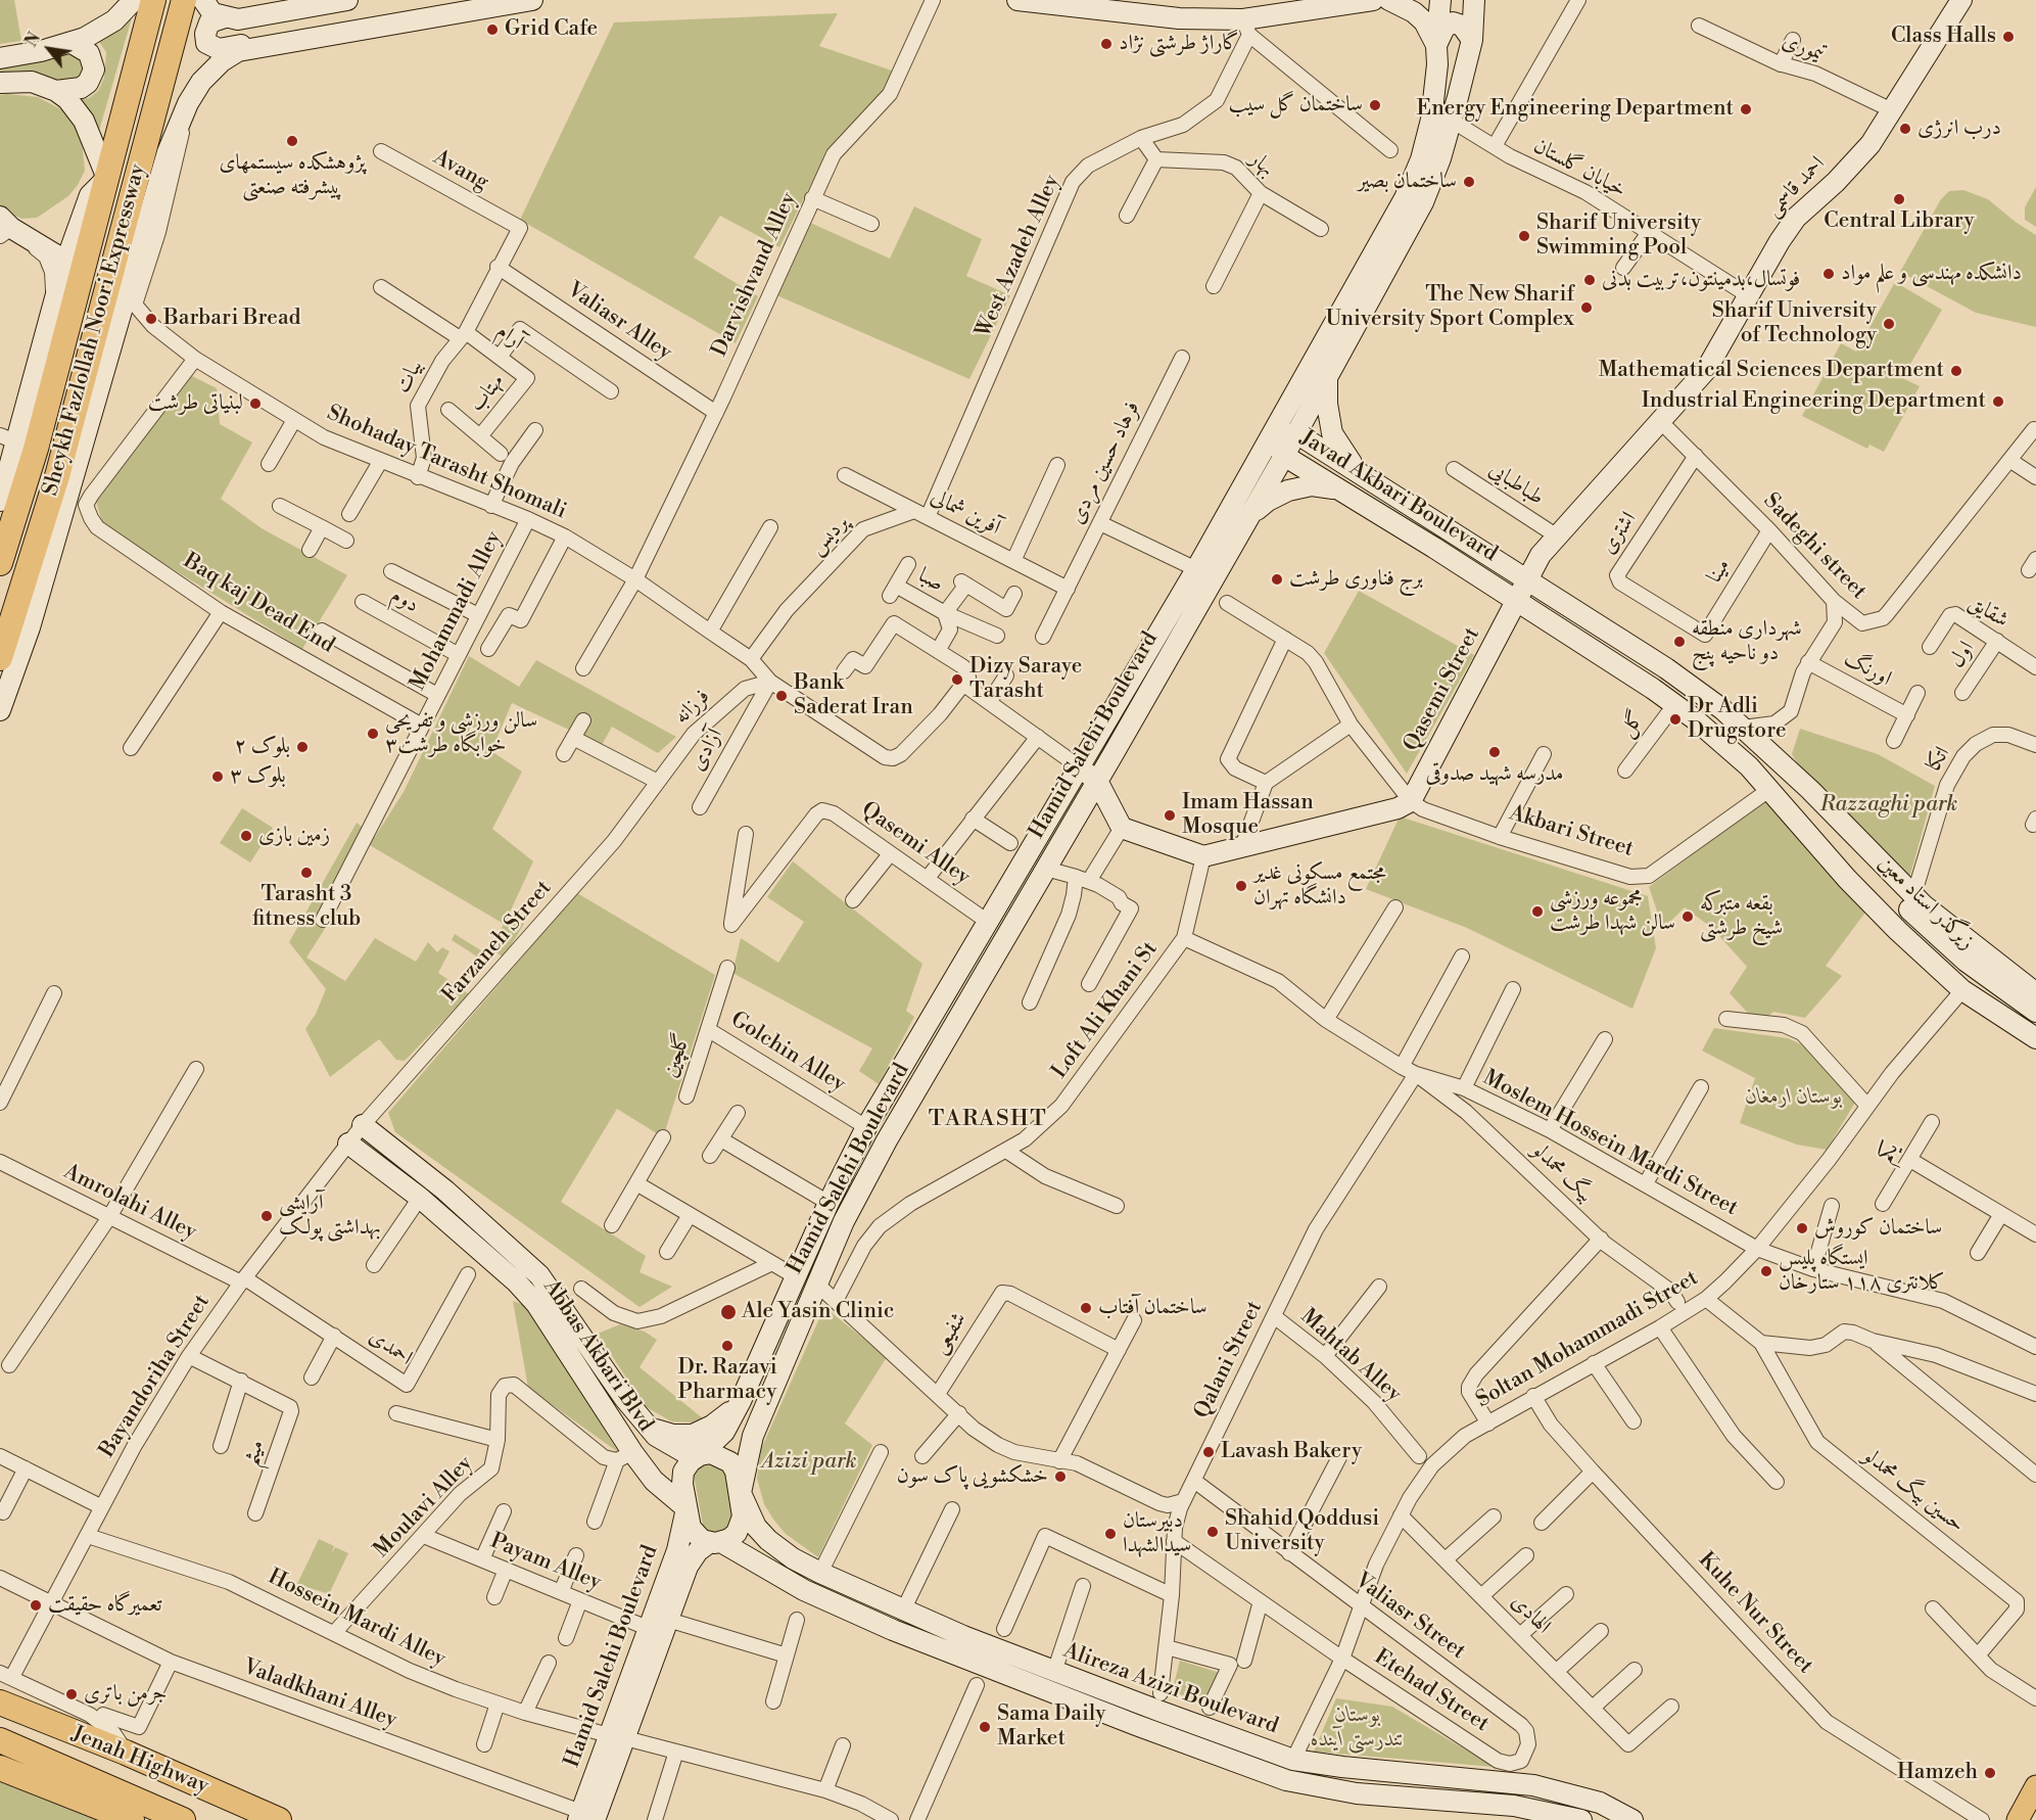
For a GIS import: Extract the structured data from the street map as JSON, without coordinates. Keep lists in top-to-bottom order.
{
  "streets": {
    "highway": ["Sheykh Fazlollah Noori Expressway", "Jenah Highway"],
    "main road": [
      "احمد قاسمی",
      "Javad Akbari Boulevard",
      "Qasemi Street",
      "Hamid Salehi Boulevard",
      "زیرگذر استاد معین",
      "Abbas Akbari Blvd",
      "Alireza Azizi Boulevard"
    ],
    "street": [
      "تیموری",
      "بهار",
      "خیابان گلستان",
      "Avang",
      "West Azadeh Alley",
      "Darvishvand Alley",
      "Valiasr Alley",
      "آرام",
      "بیات",
      "مهتاب",
      "Shohaday Tarasht Shomali",
      "فرهاد حسین مردی",
      "طباطبایی",
      "آفرین شمالی",
      "اشتری",
      "پردیس",
      "Sadeghi street",
      "مینا",
      "صبا",
      "دوم",
      "Baq kaj Dead End",
      "Mohammadi Alley",
      "شقایق",
      "اول",
      "اورنگ",
      "فرزانه",
      "گل",
      "آزادی",
      "اتکا",
      "Akbari Street",
      "Qasemi Alley",
      "Farzaneh Street",
      "Loft Ali Khani St",
      "Golchin Alley",
      "گلچین",
      "Moslem Hossein Mardi Street",
      "یکم",
      "بیگ محمدلو",
      "Amrolahi Alley",
      "Soltan Mohammadi Street",
      "احمدی",
      "Mahtab Alley",
      "Qalani Street",
      "Bayandoriha Street",
      "میثم",
      "حسین بیگ محمدلو",
      "Moulavi Alley",
      "Payam Alley",
      "Kuhe Nur Street",
      "الهادی",
      "Valiasr Street",
      "Hossein Mardi Alley",
      "Etehad Street",
      "Valadkhani Alley"
    ]
  },
  "crossings": [
    ["تیموری", "احمد قاسمی"],
    ["خیابان گلستان", "احمد قاسمی"],
    ["خیابان گلستان", "Hamid Salehi Boulevard"],
    ["Avang", "بیات"],
    ["احمد قاسمی", "طباطبایی"],
    ["احمد قاسمی", "Javad Akbari Boulevard"],
    ["احمد قاسمی", "Sadeghi street"],
    ["احمد قاسمی", "Qasemi Street"],
    ["West Azadeh Alley", "آفرین شمالی"],
    ["West Azadeh Alley", "پردیس"],
    ["Darvishvand Alley", "Valiasr Alley"],
    ["Darvishvand Alley", "Shohaday Tarasht Shomali"],
    ["Valiasr Alley", "بیات"],
    ["آرام", "بیات"],
    ["آرام", "مهتاب"],
    ["بیات", "Shohaday Tarasht Shomali"],
    ["Shohaday Tarasht Shomali", "پردیس"],
    ["Shohaday Tarasht Shomali", "Baq kaj Dead End"],
    ["Shohaday Tarasht Shomali", "Mohammadi Alley"],
    ["Shohaday Tarasht Shomali", "فرزانه"],
    ["Shohaday Tarasht Shomali", "آزادی"],
    ["فرهاد حسین مردی", "آفرین شمالی"],
    ["Javad Akbari Boulevard", "Qasemi Street"],
    ["Javad Akbari Boulevard", "گل"],
    ["Javad Akbari Boulevard", "Hamid Salehi Boulevard"],
    ["Javad Akbari Boulevard", "اتکا"],
    ["Javad Akbari Boulevard", "Akbari Street"],
    ["Javad Akbari Boulevard", "زیرگذر استاد معین"],
    ["Javad Akbari Boulevard", "Soltan Mohammadi Street"],
    ["آفرین شمالی", "پردیس"],
    ["اشتری", "Sadeghi street"],
    ["اشتری", "مینا"],
    ["Sadeghi street", "مینا"],
    ["دوم", "Mohammadi Alley"],
    ["Baq kaj Dead End", "Mohammadi Alley"],
    ["شقایق", "اول"],
    ["Qasemi Street", "Akbari Street"],
    ["فرزانه", "آزادی"],
    ["فرزانه", "Farzaneh Street"],
    ["Hamid Salehi Boulevard", "Qasemi Alley"],
    ["Hamid Salehi Boulevard", "Golchin Alley"],
    ["Hamid Salehi Boulevard", "Abbas Akbari Blvd"],
    ["Hamid Salehi Boulevard", "Payam Alley"],
    ["Hamid Salehi Boulevard", "Hossein Mardi Alley"],
    ["Hamid Salehi Boulevard", "Alireza Azizi Boulevard"],
    ["Hamid Salehi Boulevard", "Valadkhani Alley"],
    ["Farzaneh Street", "Abbas Akbari Blvd"],
    ["Farzaneh Street", "Bayandoriha Street"],
    ["Loft Ali Khani St", "Moslem Hossein Mardi Street"],
    ["Golchin Alley", "گلچین"],
    ["Moslem Hossein Mardi Street", "بیگ محمدلو"],
    ["Moslem Hossein Mardi Street", "Soltan Mohammadi Street"],
    ["Moslem Hossein Mardi Street", "Qalani Street"],
    ["بیگ محمدلو", "Qalani Street"],
    ["Amrolahi Alley", "احمدی"],
    ["Amrolahi Alley", "Bayandoriha Street"],
    ["Soltan Mohammadi Street", "حسین بیگ محمدلو"],
    ["Soltan Mohammadi Street", "Kuhe Nur Street"],
    ["Soltan Mohammadi Street", "الهادی"],
    ["Soltan Mohammadi Street", "Valiasr Street"],
    ["Soltan Mohammadi Street", "Alireza Azizi Boulevard"],
    ["Soltan Mohammadi Street", "Etehad Street"],
    ["احمدی", "Bayandoriha Street"],
    ["Abbas Akbari Blvd", "Bayandoriha Street"],
    ["Abbas Akbari Blvd", "Moulavi Alley"],
    ["Abbas Akbari Blvd", "Alireza Azizi Boulevard"],
    ["Mahtab Alley", "Qalani Street"],
    ["Qalani Street", "Valiasr Street"],
    ["Qalani Street", "Etehad Street"],
    ["Bayandoriha Street", "Hossein Mardi Alley"],
    ["Bayandoriha Street", "Valadkhani Alley"],
    ["Moulavi Alley", "Payam Alley"],
    ["Moulavi Alley", "Hossein Mardi Alley"],
    ["Valiasr Street", "Etehad Street"]
  ],
  "districts": ["TARASHT"],
  "parks": [
    "Razzaghi park",
    "بوستان ارمغان",
    "Azizi park",
    "بوستان تندرستی آینده"
  ],
  "places": [
    "Grid Cafe",
    "Class Halls",
    "گاراژ طرشتی نژاد",
    "ساختمان گل سیب",
    "Energy Engineering Department",
    "درب انرژی",
    "پژوهشکده سیستمهای پیشرفته صنعتی",
    "ساختمان بصیر",
    "Central Library",
    "Sharif University Swimming Pool",
    "دانشکده مهندسی و علم مواد",
    "فوتسال،بدمینتون،تربیت بدنی",
    "The New Sharif University Sport Complex",
    "Barbari Bread",
    "Sharif University of Technology",
    "Mathematical Sciences Department",
    "Industrial Engineering Department",
    "لبنیاتی طرشت",
    "برج فناوری طرشت",
    "شهرداری منطقه دو ناحیه پنج",
    "Dizy Saraye Tarasht",
    "Bank Saderat Iran",
    "Dr Adli Drugstore",
    "سالن ورزشی و تفریحی خوابگاه طرشت۳",
    "بلوک ۲",
    "مدرسه شهید صدوقی",
    "بلوک ۳",
    "Imam Hassan Mosque",
    "زمین بازی",
    "Tarasht 3 fitness club",
    "مجتمع مسکونی غدیر دانشگاه تهران",
    "مجموعه ورزشی سالن شهدا طرشت",
    "بقعه متبرکه شیخ طرشتی",
    "آرایشی بهداشتی پولک",
    "ساختمان کوروش",
    "ایستگاه پلیس کلانتری ۱۱۸ ستارخان",
    "ساختمان آفتاب",
    "Ale Yasin Clinic",
    "Dr. Razavi Pharmacy",
    "Lavash Bakery",
    "خشکشویی پاک سون",
    "Shahid Qoddusi University",
    "دبيرستان سیدالشهدا",
    "تعمیرگاه حقیقت",
    "جرمن باتری",
    "Sama Daily Market",
    "Hamzeh"
  ],
  "north": "top left"
}
